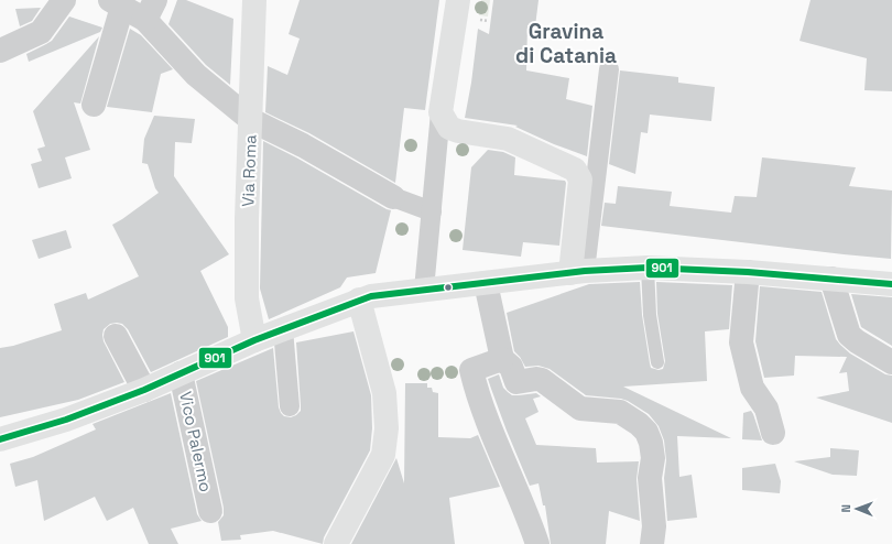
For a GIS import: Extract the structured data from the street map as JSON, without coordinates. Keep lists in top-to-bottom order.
{
  "streets": {
    "main road": ["Via Roma"],
    "street": ["Vico Palermo"]
  },
  "districts": ["Gravina di Catania"],
  "lines": ["transit line 901"],
  "north": "left"
}
